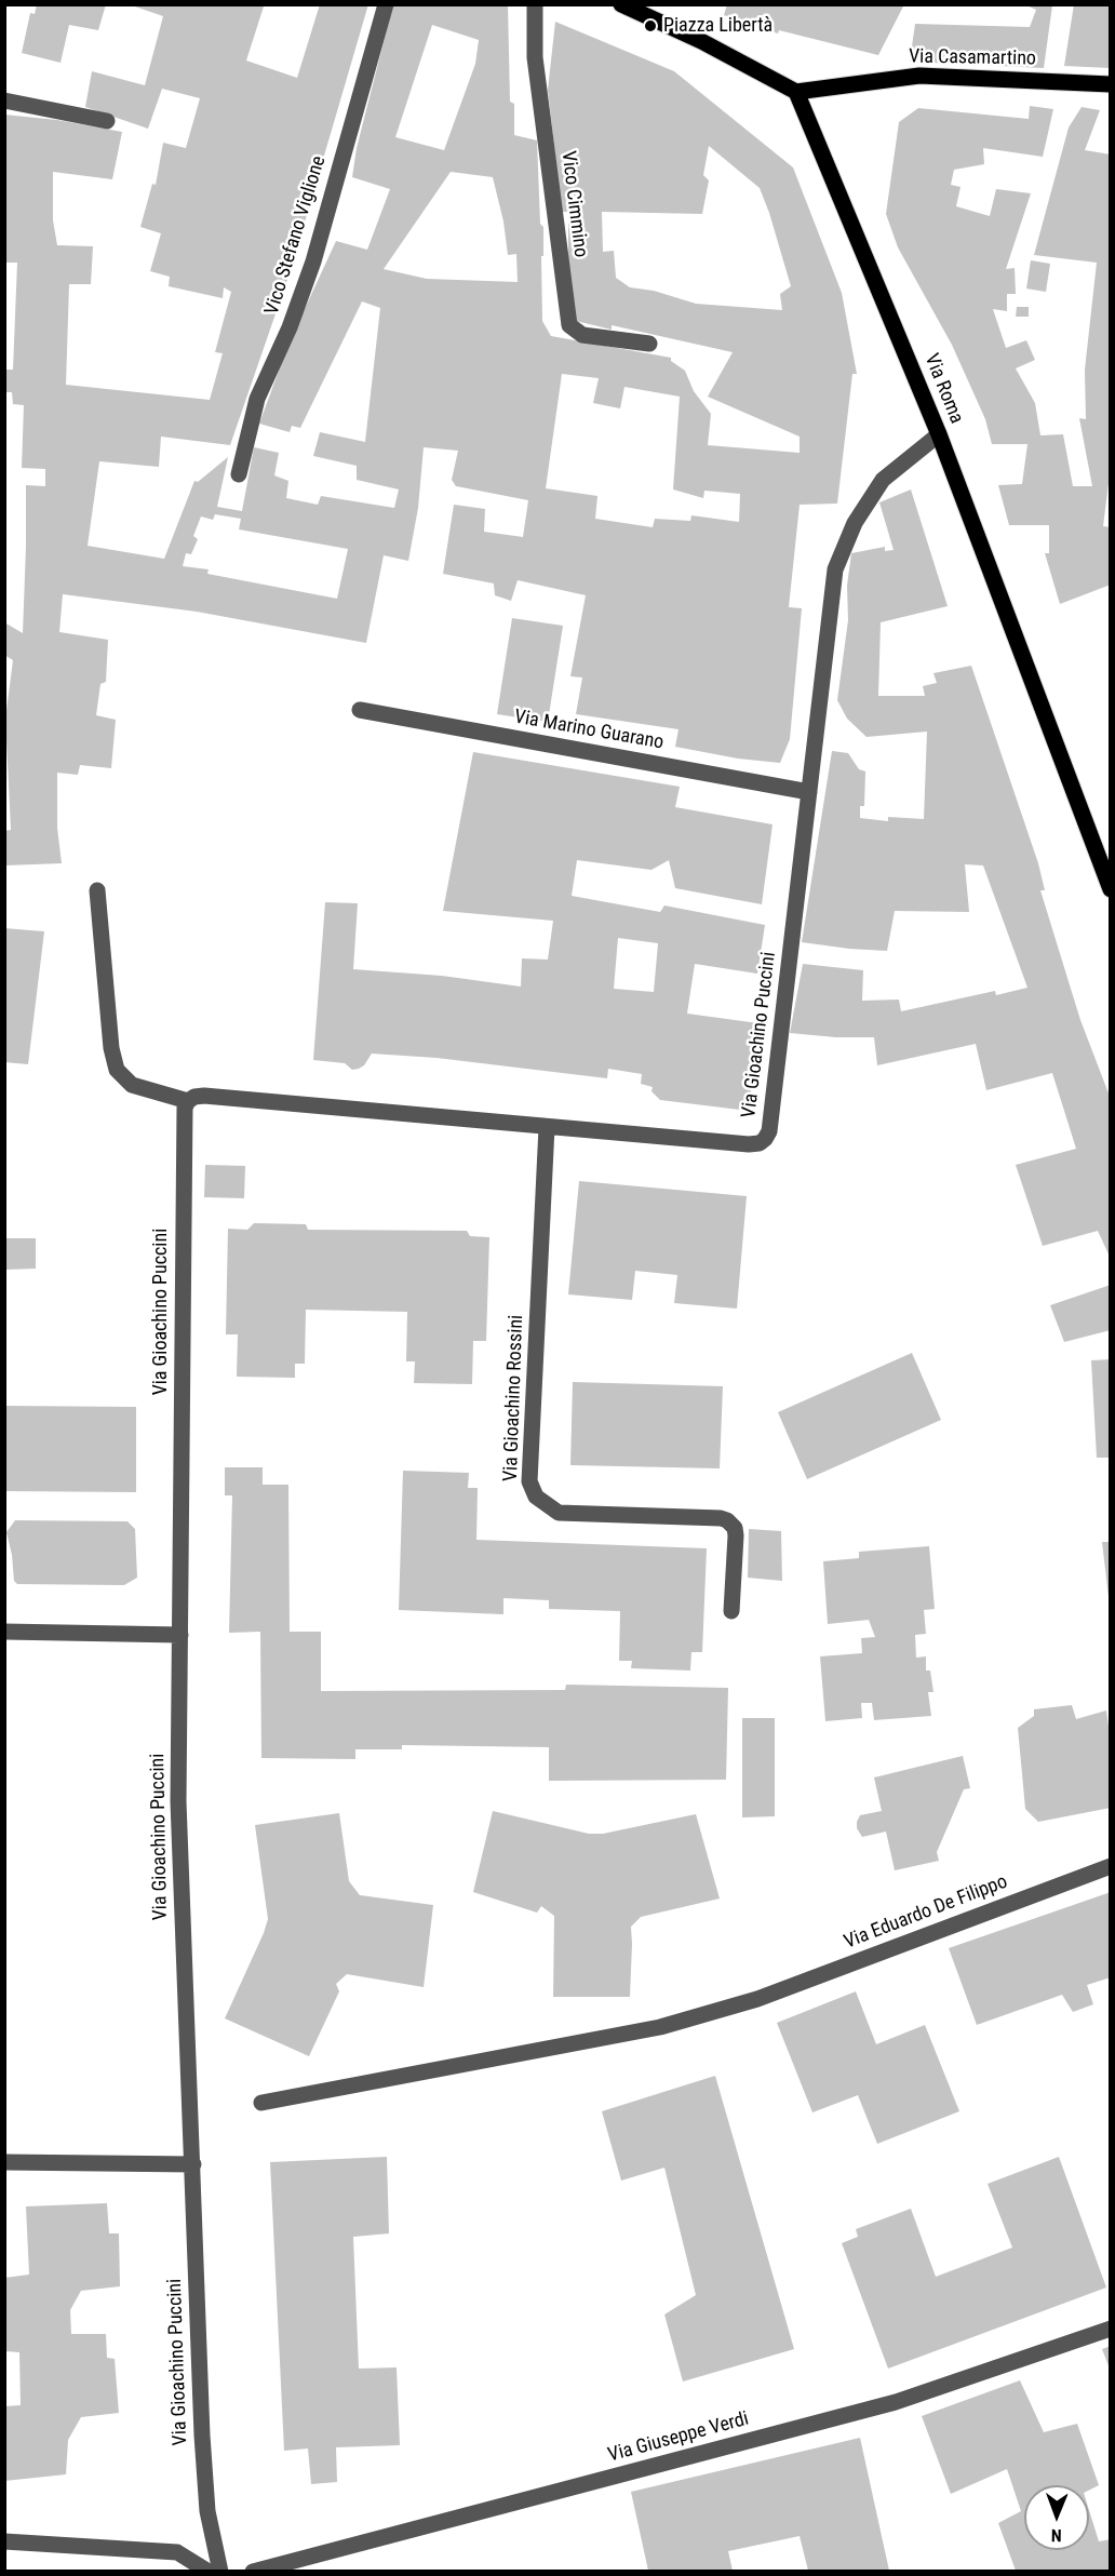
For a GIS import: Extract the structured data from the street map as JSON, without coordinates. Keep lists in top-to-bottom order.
{
  "streets": {
    "main road": ["Via Casamartino", "Via Roma"],
    "street": [
      "Vico Cimmino",
      "Vico Stefano Viglione",
      "Via Marino Guarano",
      "Via Gioachino Puccini",
      "Via Gioachino Rossini",
      "Via Eduardo De Filippo",
      "Via Giuseppe Verdi"
    ]
  },
  "crossings": [
    ["Via Casamartino", "Via Roma"],
    ["Via Roma", "Via Gioachino Puccini"],
    ["Via Marino Guarano", "Via Gioachino Puccini"],
    ["Via Gioachino Puccini", "Via Gioachino Rossini"]
  ],
  "places": ["Piazza Libertà"],
  "north": "bottom"
}
